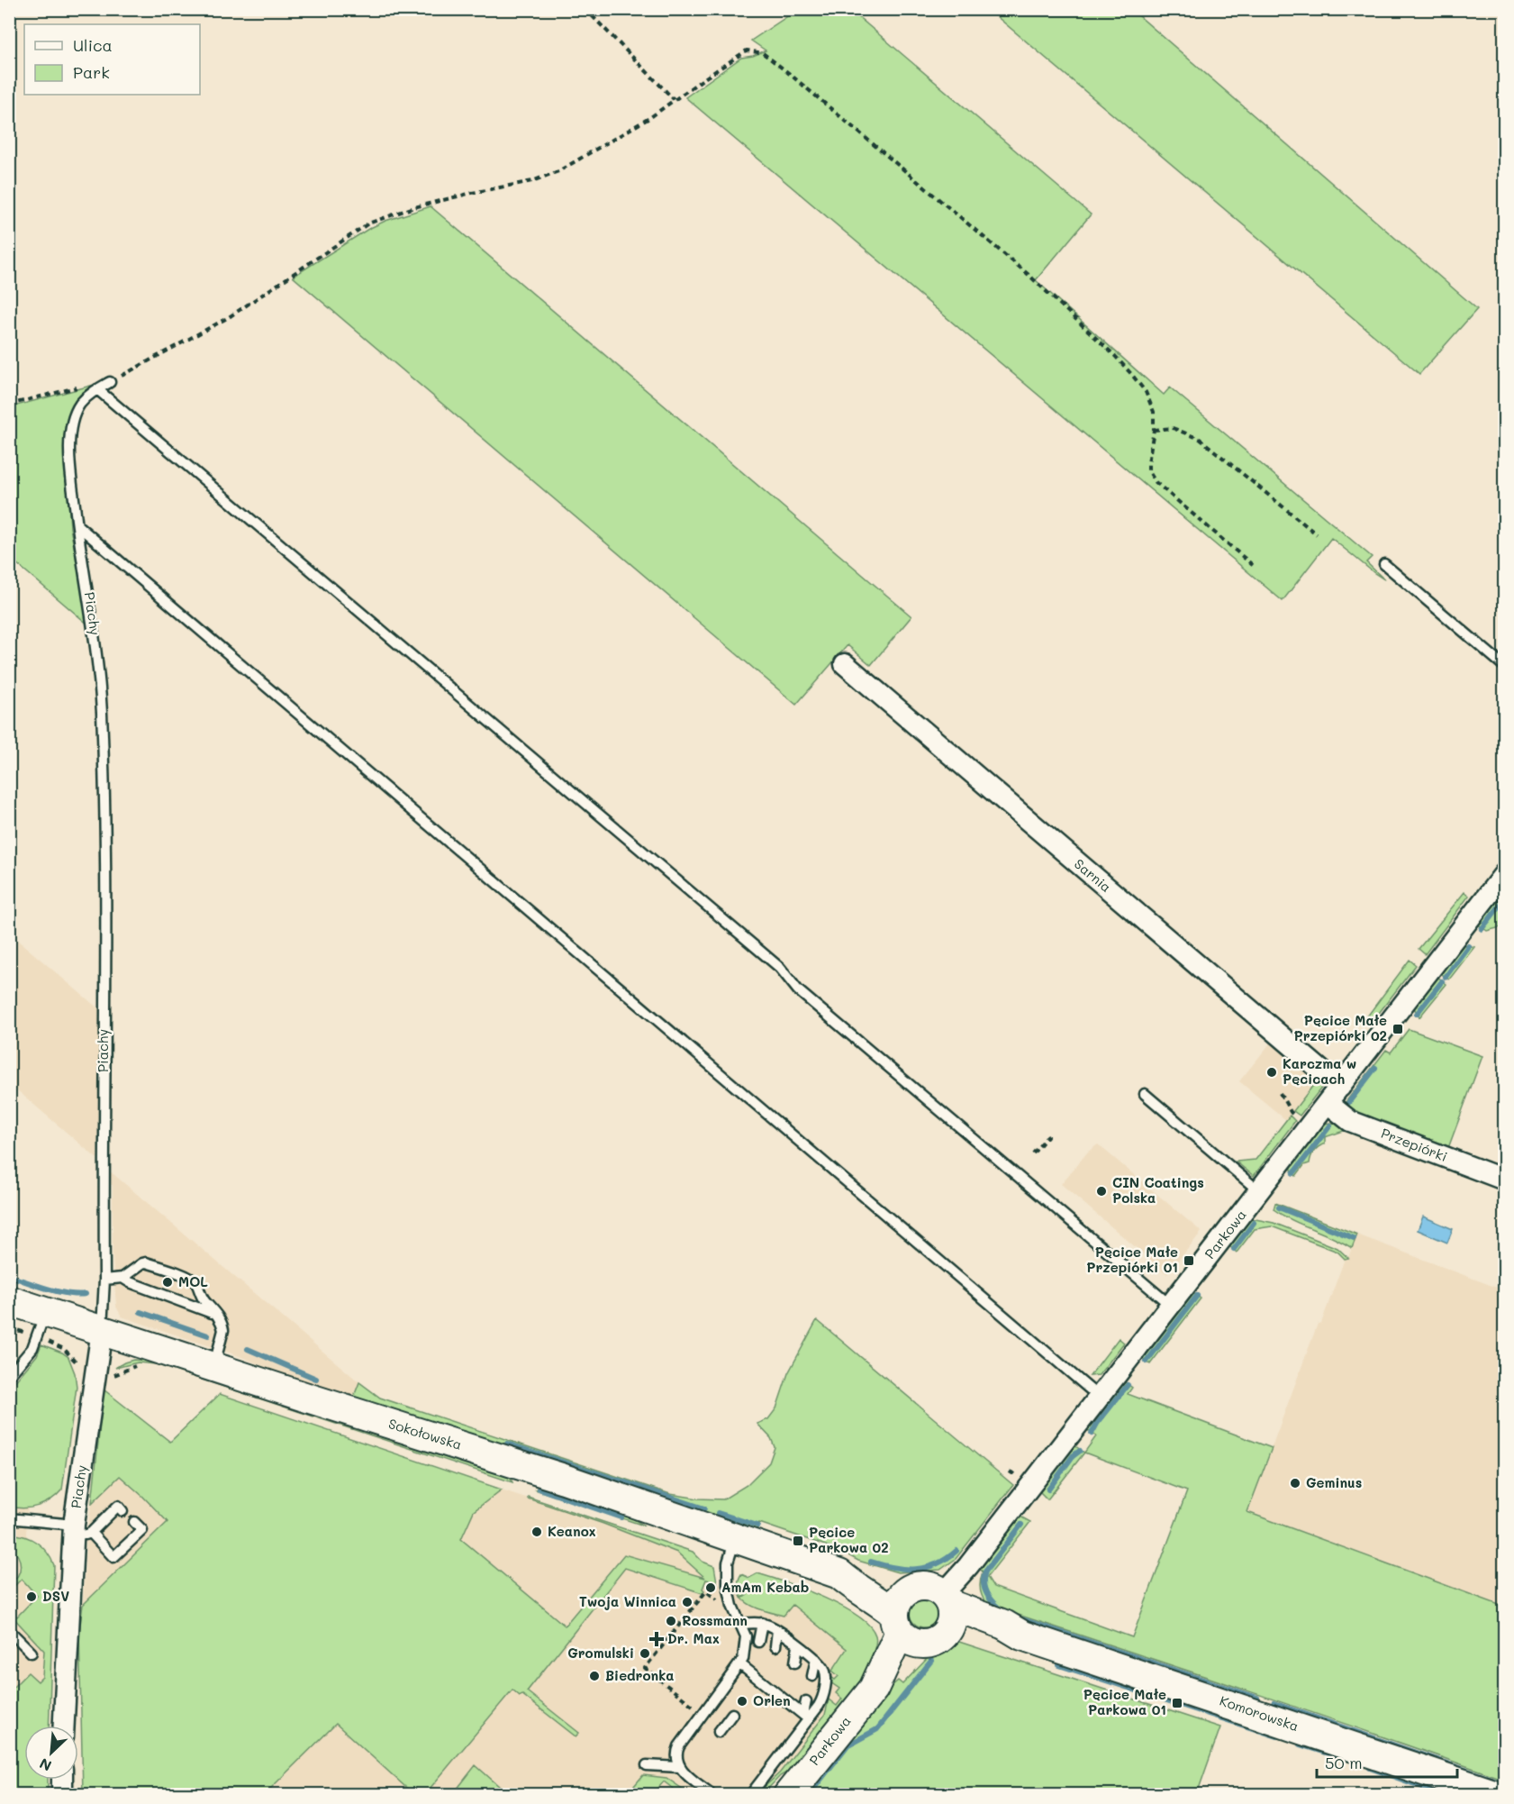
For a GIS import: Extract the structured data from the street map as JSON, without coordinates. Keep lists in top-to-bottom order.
{
  "streets": {
    "street": [
      "Piachy",
      "Sarnia",
      "Przepiórki",
      "Parkowa",
      "Sokołowska",
      "Komorowska"
    ]
  },
  "crossings": [
    ["Piachy", "Sokołowska"],
    ["Sarnia", "Parkowa"],
    ["Przepiórki", "Parkowa"],
    ["Parkowa", "Sokołowska"],
    ["Parkowa", "Komorowska"],
    ["Sokołowska", "Komorowska"]
  ],
  "places": {
    "transit": [
      "Pęcice Małe Przepiórki 02",
      "Pęcice Małe Przepiórki 01",
      "Pęcice Parkowa 02",
      "Pęcice Małe Parkowa 01"
    ],
    "other": [
      "Karczma w Pęcicach",
      "CIN Coatings Polska",
      "MOL",
      "Geminus",
      "Keanox",
      "AmAm Kebab",
      "DSV",
      "Twoja Winnica",
      "Rossmann",
      "Gromulski",
      "Biedronka",
      "Orlen"
    ],
    "health": ["Dr. Max"]
  },
  "legend": ["Ulica", "Park"],
  "scale_bar": "50 m",
  "north": "bottom left"
}
